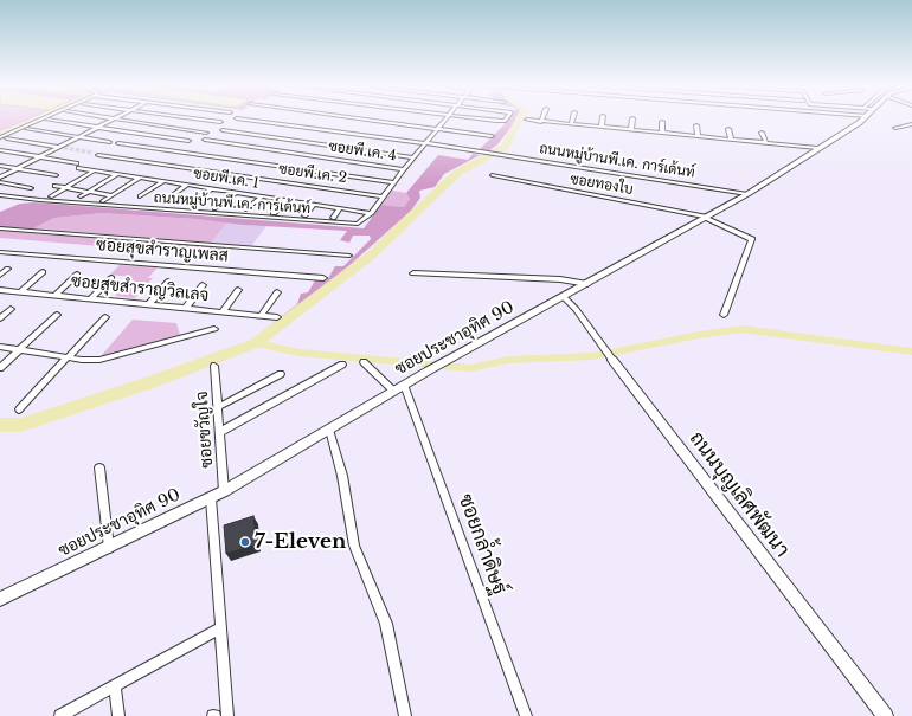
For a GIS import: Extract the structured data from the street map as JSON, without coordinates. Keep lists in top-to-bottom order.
{
  "streets": {
    "street": [
      "ซอยพี.เค. 4",
      "ถนนหมู่บ้านพี.เค. การ์เด้นท์",
      "ซอยพี.เค. 2",
      "ซอยพี.เค. 1",
      "ซอยทองใบ",
      "ซอยสุขสำราญเพลส",
      "ซอยสุขสำราญวิลเลจ",
      "ซอยประชาอุทิศ 90",
      "ซอยขวัญใจ",
      "ถนนบุญเลิศพัฒนา",
      "ซอยกล้ำดิษฐ์"
    ]
  },
  "crossings": [
    ["ซอยพี.เค. 4", "ถนนหมู่บ้านพี.เค. การ์เด้นท์"],
    ["ถนนหมู่บ้านพี.เค. การ์เด้นท์", "ซอยพี.เค. 2"],
    ["ถนนหมู่บ้านพี.เค. การ์เด้นท์", "ซอยพี.เค. 1"],
    ["ถนนหมู่บ้านพี.เค. การ์เด้นท์", "ซอยประชาอุทิศ 90"],
    ["ซอยทองใบ", "ซอยประชาอุทิศ 90"],
    ["ซอยประชาอุทิศ 90", "ซอยขวัญใจ"],
    ["ซอยประชาอุทิศ 90", "ถนนบุญเลิศพัฒนา"],
    ["ซอยประชาอุทิศ 90", "ซอยกล้ำดิษฐ์"]
  ],
  "places": ["7-Eleven"]
}
